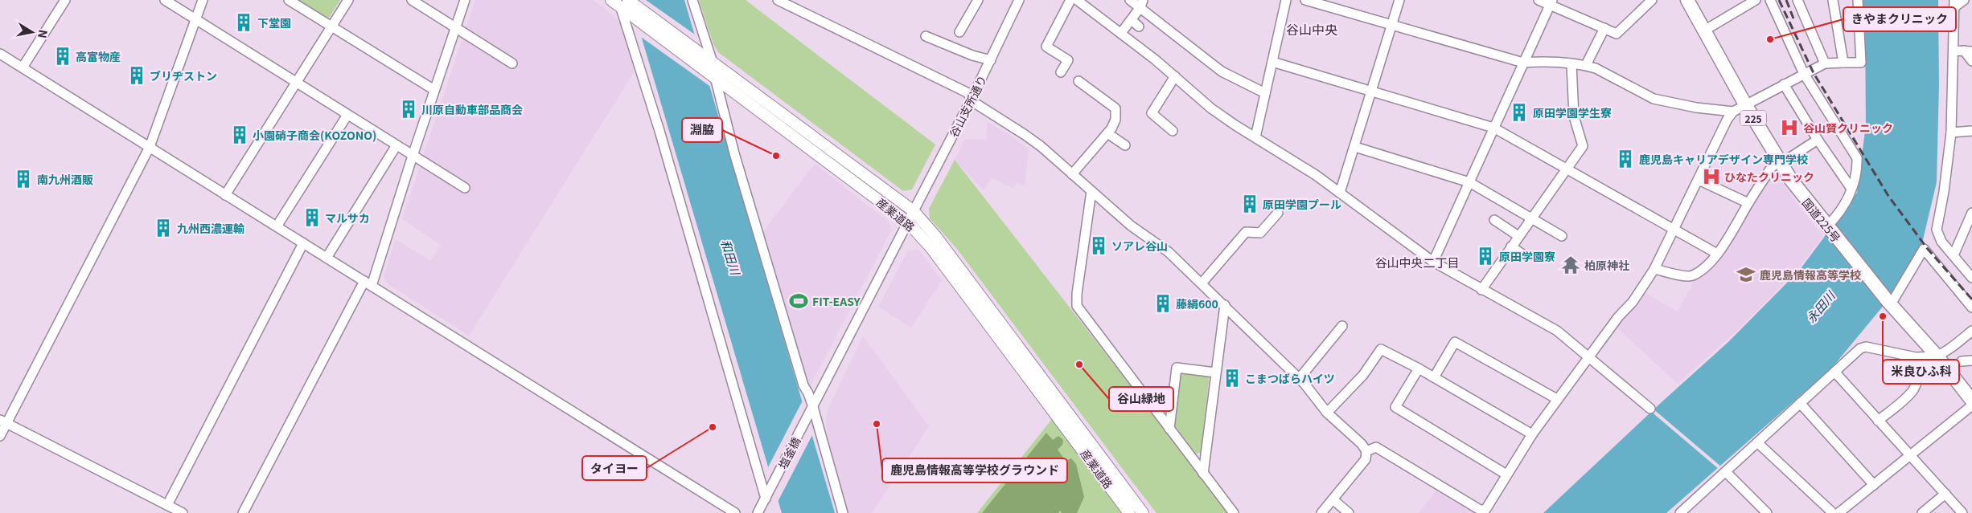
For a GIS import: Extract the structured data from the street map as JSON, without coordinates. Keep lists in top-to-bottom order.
{
  "streets": {
    "highway": ["225", "国道225号"],
    "main road": ["産業道路"],
    "street": ["谷山支所通り", "塩釜橋"]
  },
  "crossings": [
    ["谷山支所通り", "産業道路"],
    ["谷山支所通り", "塩釜橋"],
    ["産業道路", "塩釜橋"]
  ],
  "districts": ["谷山中央", "谷山中央二丁目"],
  "water": ["和田川", "永田川"],
  "places": {
    "building": [
      "下堂園",
      "高富物産",
      "ブリヂストン",
      "川原自動車部品商会",
      "原田学園学生寮",
      "小園硝子商会(KOZONO)",
      "鹿児島キャリアデザイン専門学校",
      "南九州酒販",
      "原田学園プール",
      "マルサカ",
      "九州西濃運輸",
      "ソアレ谷山",
      "原田学園寮",
      "藤絹600",
      "こまつばらハイツ"
    ],
    "other": [
      "きやまクリニック",
      "淵脇",
      "米良ひふ科",
      "谷山緑地",
      "鹿児島情報高等学校グラウンド",
      "タイヨー"
    ],
    "hospital": ["谷山賢クリニック", "ひなたクリニック"],
    "temple": ["柏原神社"],
    "school or university": ["鹿児島情報高等学校"],
    "sports": ["FIT-EASY"]
  },
  "north": "right"
}
